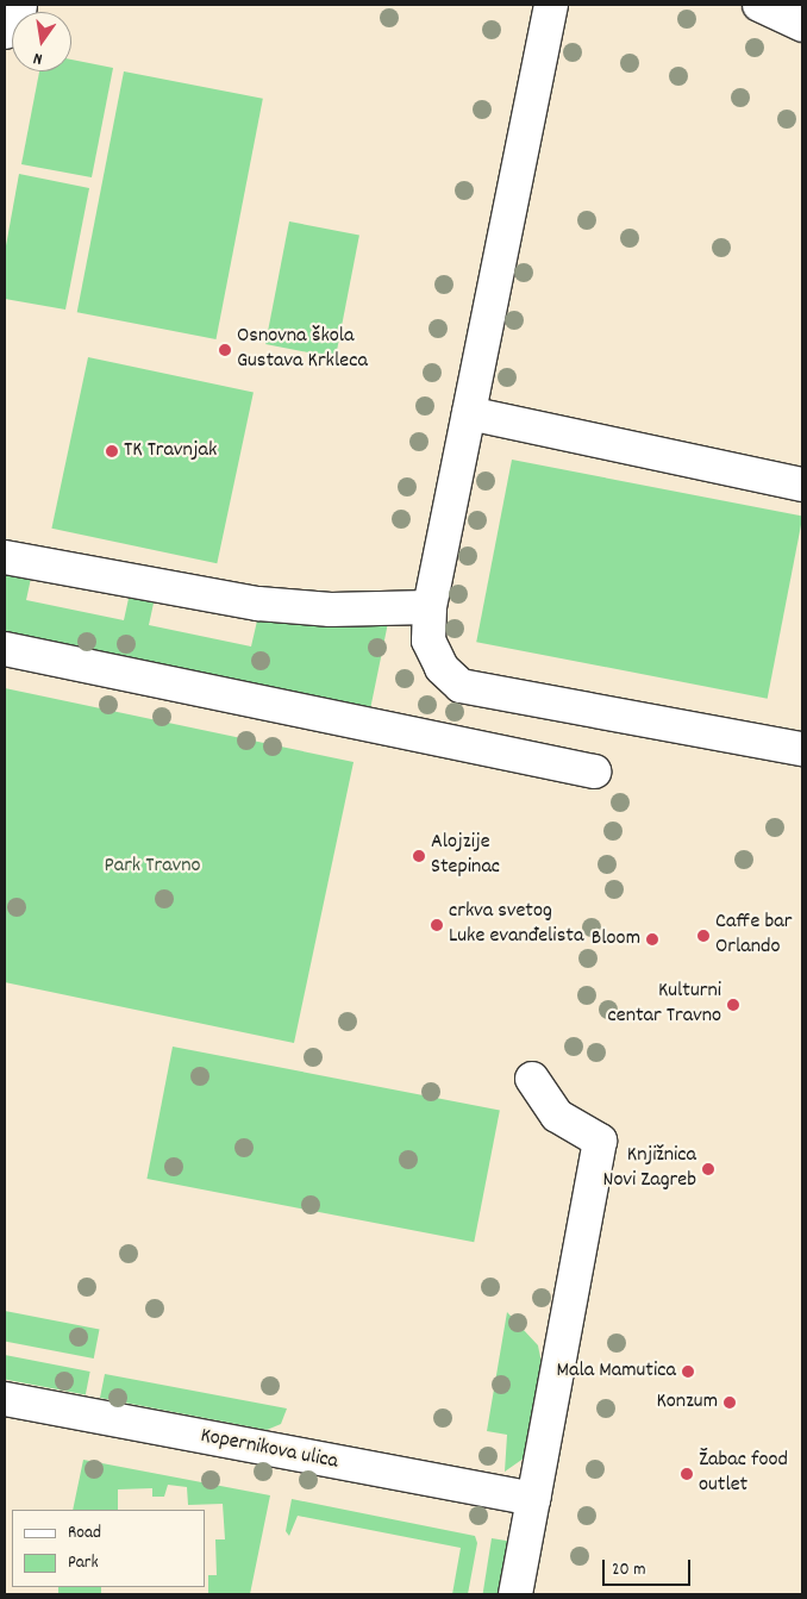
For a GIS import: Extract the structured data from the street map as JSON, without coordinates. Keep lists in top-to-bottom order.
{
  "streets": {
    "street": ["Kopernikova ulica"]
  },
  "parks": ["Park Travno"],
  "places": [
    "Osnovna škola Gustava Krkleca",
    "TK Travnjak",
    "Alojzije Stepinac",
    "crkva svetog Luke evanđelista",
    "Caffe bar Orlando",
    "Bloom",
    "Kulturni centar Travno",
    "Knjižnica Novi Zagreb",
    "Mala Mamutica",
    "Konzum",
    "Žabac food outlet"
  ],
  "legend": ["Road", "Park"],
  "scale_bar": "20 m",
  "north": "bottom"
}
